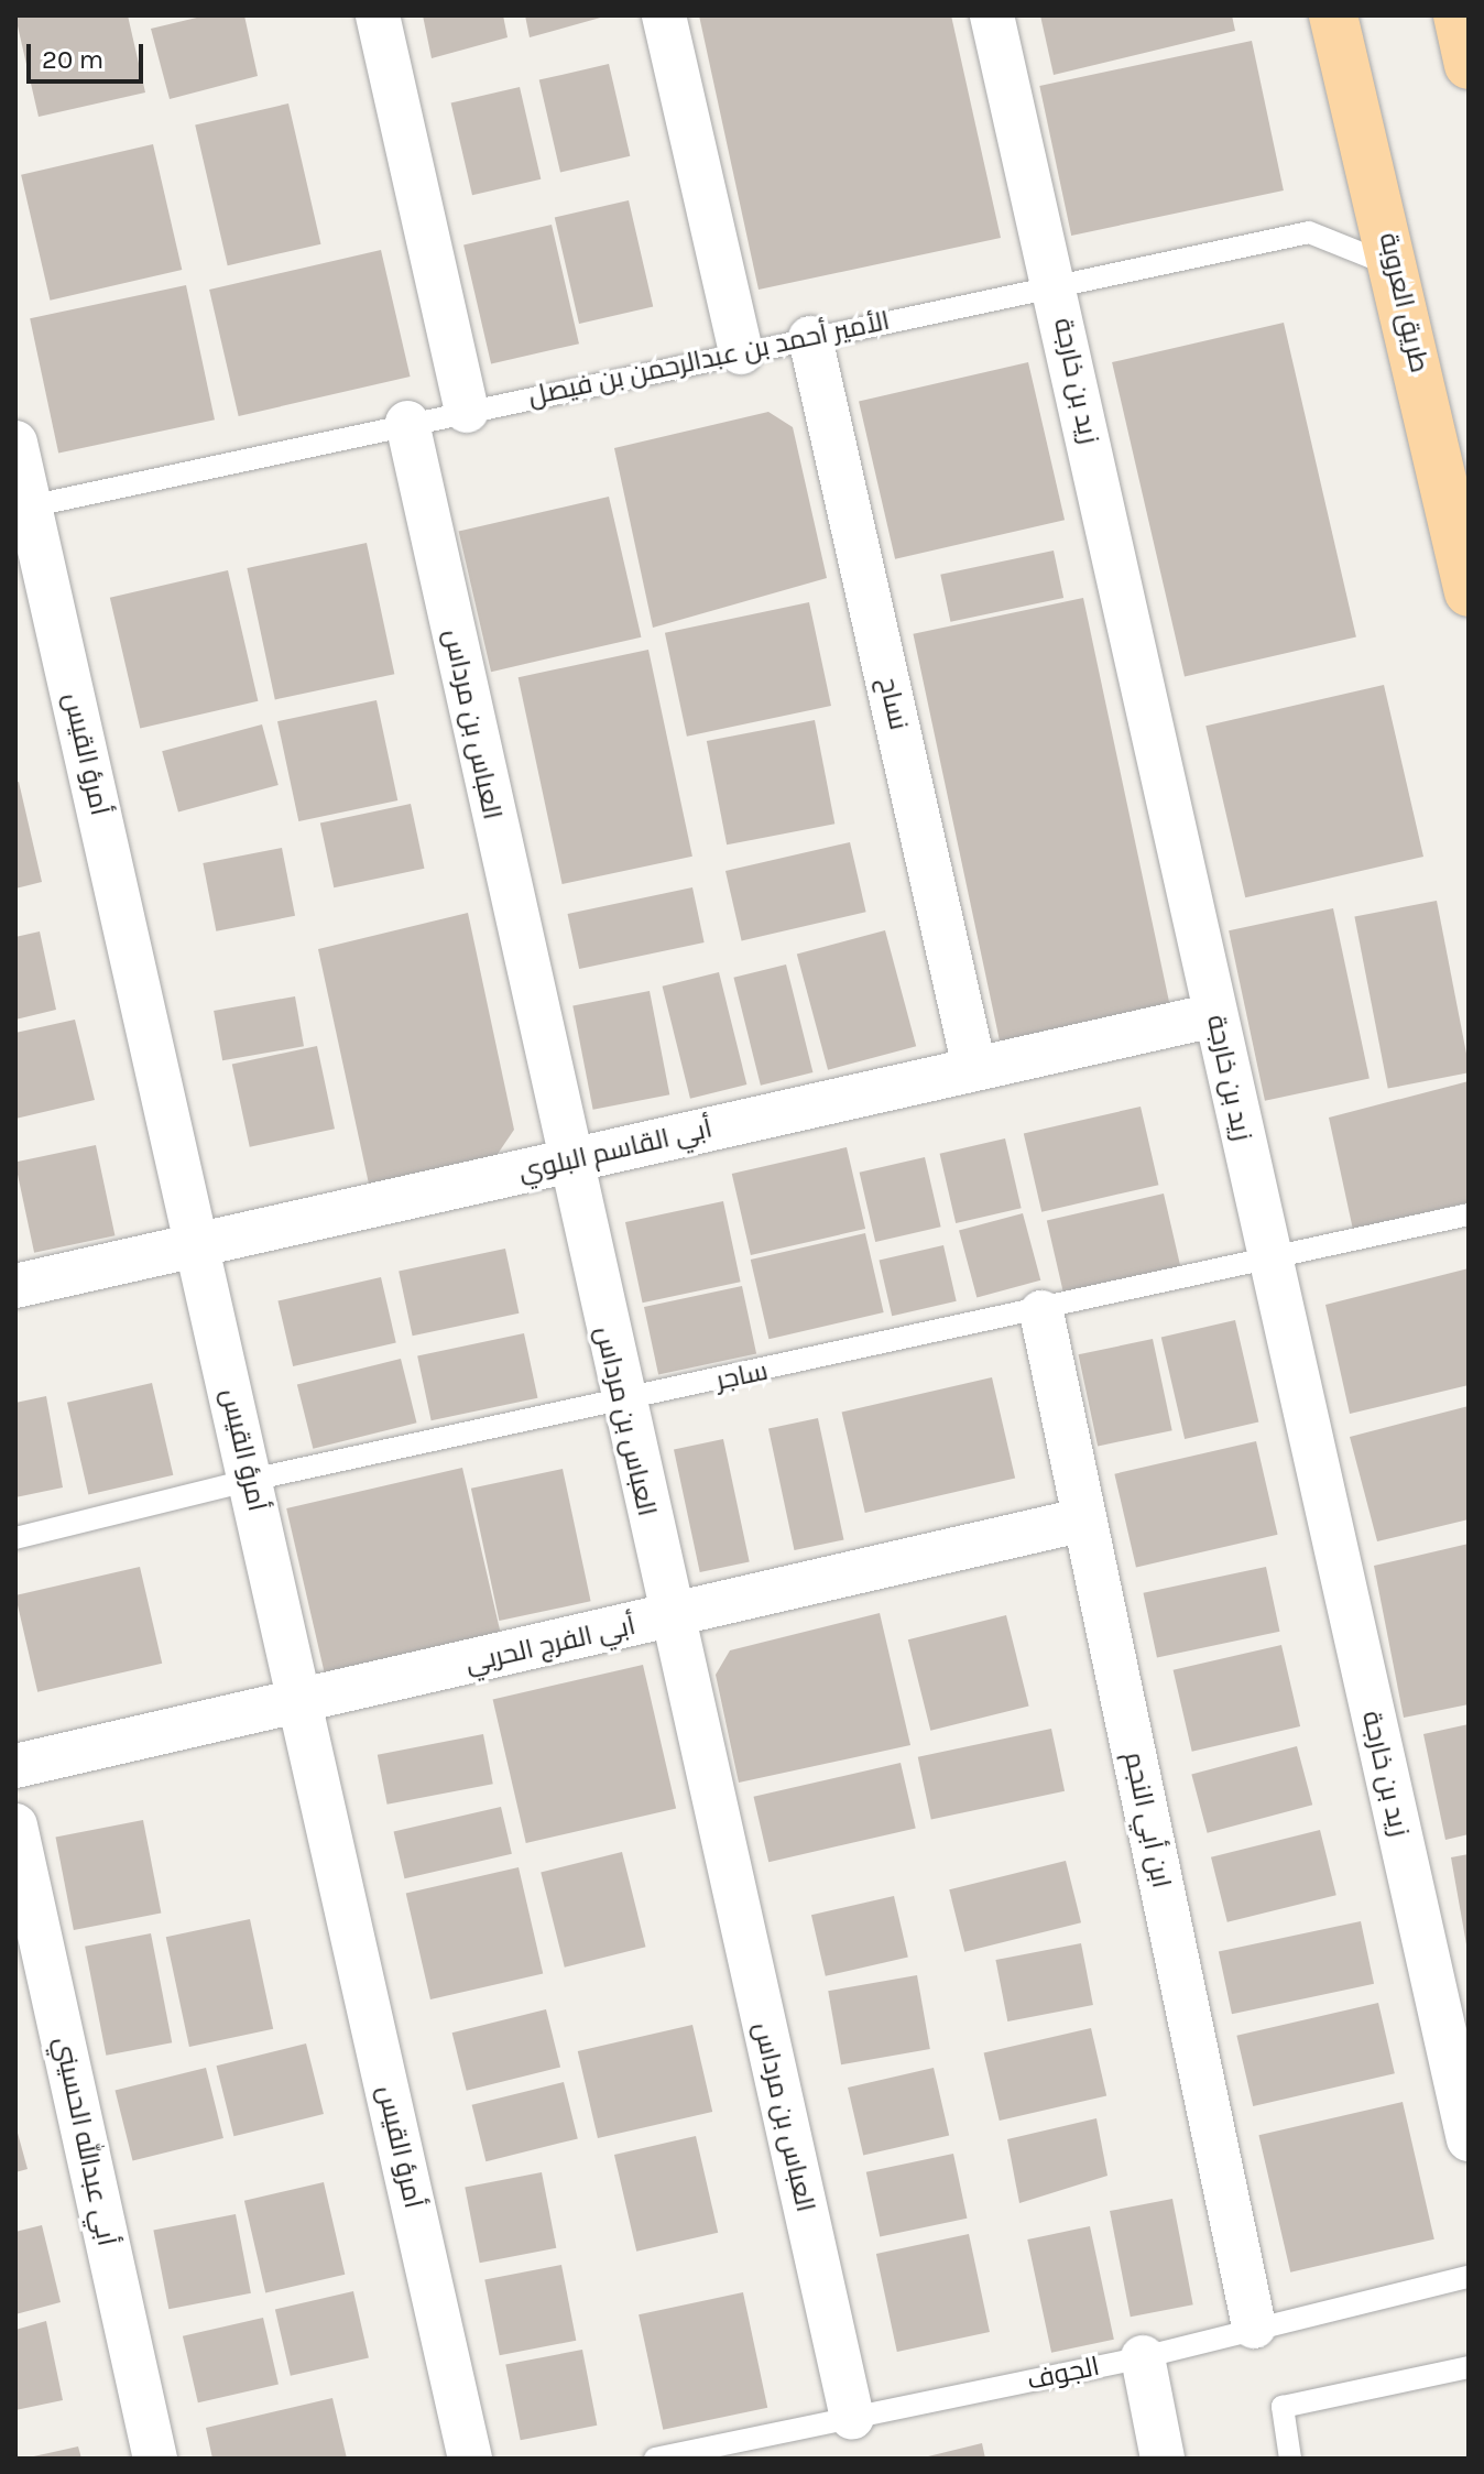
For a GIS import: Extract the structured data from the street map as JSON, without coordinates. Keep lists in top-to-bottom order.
{
  "streets": {
    "main road": ["طريق العروبة"],
    "street": [
      "زيد بن خارجة",
      "نساح",
      "العباس بن مرداس",
      "أمرؤ القيس",
      "أبي القاسم البلوي",
      "أبي الفرج الحربي",
      "ابن أبي النجم",
      "أبي عبدالله الحسيني"
    ],
    "lane": ["الأمير أحمد بن عبدالرحمن بن فيصل", "ساجر", "الجوف"]
  },
  "crossings": [
    ["طريق العروبة", "الأمير أحمد بن عبدالرحمن بن فيصل"],
    ["الأمير أحمد بن عبدالرحمن بن فيصل", "زيد بن خارجة"],
    ["الأمير أحمد بن عبدالرحمن بن فيصل", "نساح"],
    ["الأمير أحمد بن عبدالرحمن بن فيصل", "العباس بن مرداس"],
    ["الأمير أحمد بن عبدالرحمن بن فيصل", "أمرؤ القيس"],
    ["زيد بن خارجة", "أبي القاسم البلوي"],
    ["زيد بن خارجة", "ساجر"],
    ["نساح", "أبي القاسم البلوي"],
    ["العباس بن مرداس", "أبي القاسم البلوي"],
    ["العباس بن مرداس", "ساجر"],
    ["العباس بن مرداس", "أبي الفرج الحربي"],
    ["العباس بن مرداس", "الجوف"],
    ["أمرؤ القيس", "أبي القاسم البلوي"],
    ["أمرؤ القيس", "ساجر"],
    ["أمرؤ القيس", "أبي الفرج الحربي"],
    ["ساجر", "ابن أبي النجم"],
    ["أبي الفرج الحربي", "ابن أبي النجم"],
    ["ابن أبي النجم", "الجوف"]
  ],
  "scale_bar": "20 m"
}
